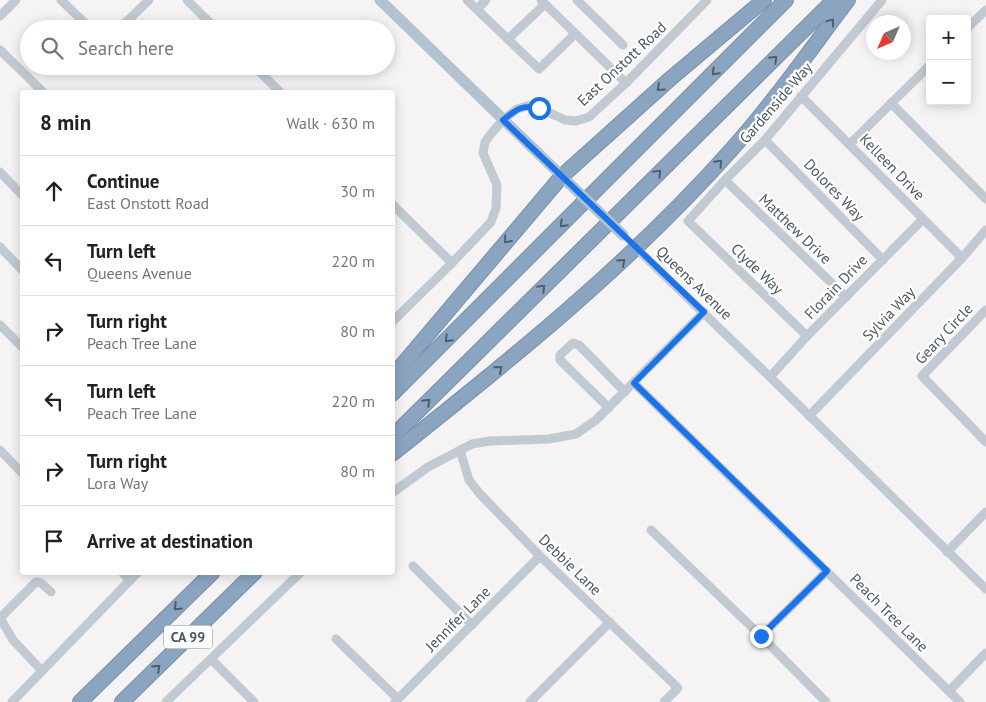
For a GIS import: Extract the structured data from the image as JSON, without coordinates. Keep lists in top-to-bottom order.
{
  "streets": {
    "highway": ["CA 99"],
    "main road": ["Queens Avenue"],
    "street": [
      "East Onstott Road",
      "Gardenside Way",
      "Kelleen Drive",
      "Dolores Way",
      "Matthew Drive",
      "Clyde Way",
      "Florain Drive",
      "Sylvia Way",
      "Geary Circle",
      "Debbie Lane",
      "Peach Tree Lane",
      "Jennifer Lane"
    ]
  },
  "crossings": [
    ["East Onstott Road", "Queens Avenue"],
    ["Gardenside Way", "Kelleen Drive"],
    ["Gardenside Way", "Dolores Way"],
    ["Gardenside Way", "Matthew Drive"],
    ["Gardenside Way", "Clyde Way"],
    ["Kelleen Drive", "Florain Drive"],
    ["Kelleen Drive", "Sylvia Way"],
    ["Dolores Way", "Florain Drive"],
    ["Matthew Drive", "Florain Drive"],
    ["Clyde Way", "Florain Drive"],
    ["Queens Avenue", "Florain Drive"],
    ["Queens Avenue", "Sylvia Way"],
    ["Debbie Lane", "Jennifer Lane"]
  ],
  "north": "bottom left",
  "page": {
    "map_buttons": ["+", "−"],
    "search": "Search here",
    "heading": ["8 min", "Walk · 630 m"],
    "list": [
      ["Continue", "East Onstott Road", "30 m"],
      ["Turn left", "Queens Avenue", "220 m"],
      ["Turn right", "Peach Tree Lane", "80 m"],
      ["Turn left", "Peach Tree Lane", "220 m"],
      ["Turn right", "Lora Way", "80 m"],
      "Arrive at destination"
    ]
  }
}
